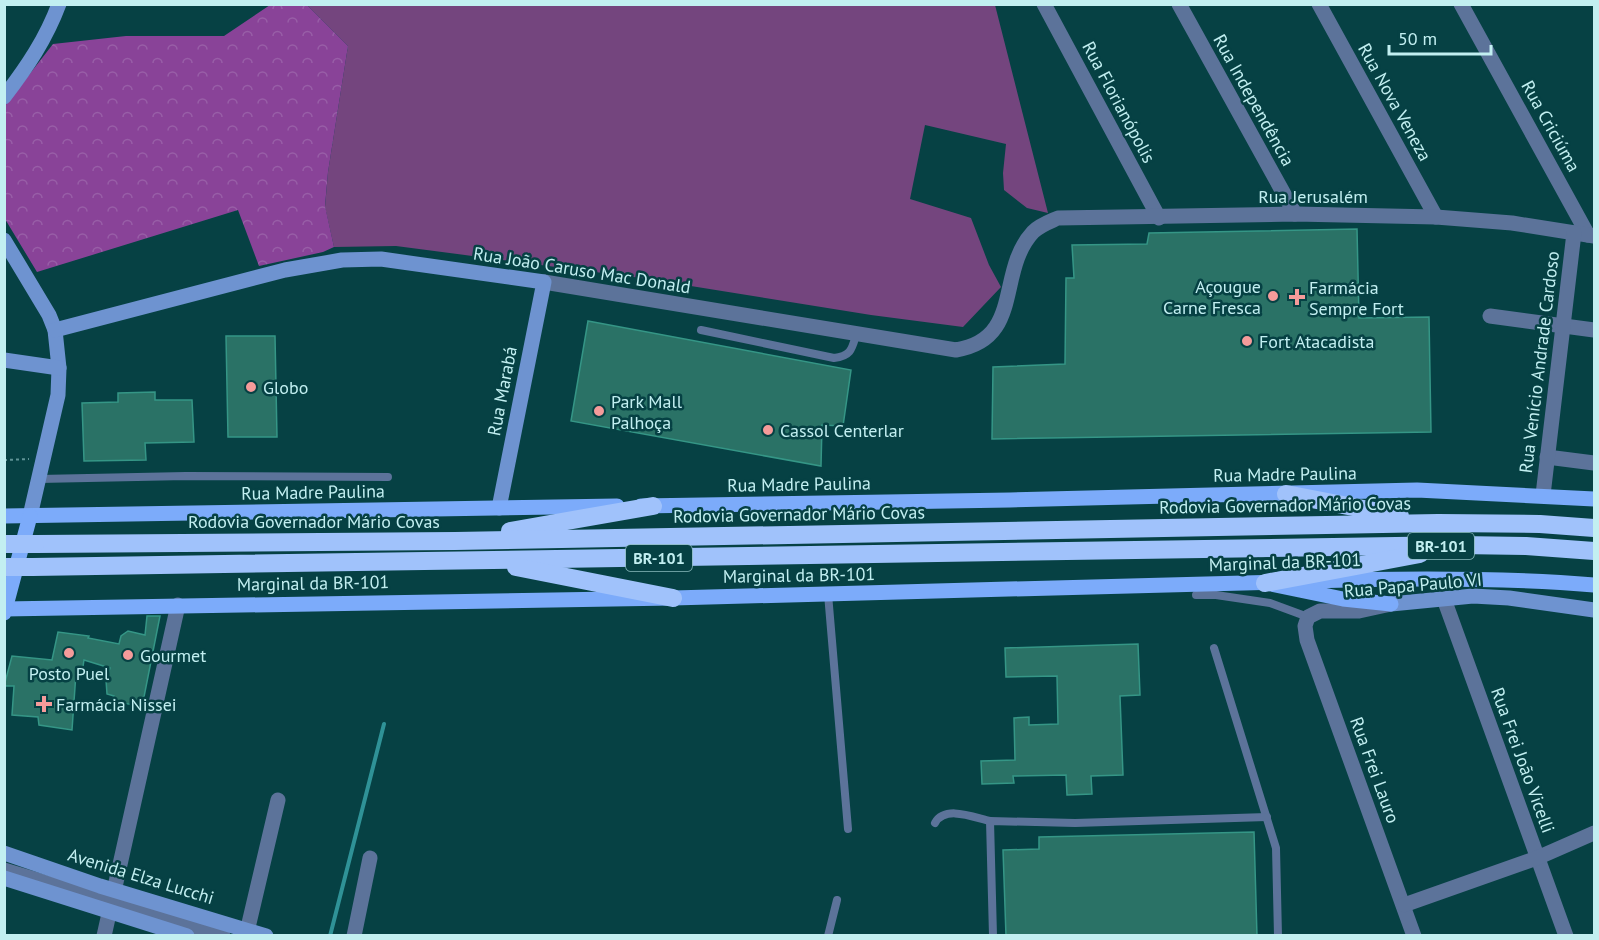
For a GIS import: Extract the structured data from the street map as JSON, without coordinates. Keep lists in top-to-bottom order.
{
  "streets": {
    "highway": ["Rodovia Governador Mário Covas", "BR-101"],
    "main road": [
      "Rua João Caruso Mac Donald",
      "Rua Marabá",
      "Rua Madre Paulina",
      "Marginal da BR-101",
      "Rua Papa Paulo VI",
      "Avenida Elza Lucchi"
    ],
    "street": [
      "Rua Independência",
      "Rua Florianópolis",
      "Rua Nova Veneza",
      "Rua Criciúma",
      "Rua Jerusalém",
      "Rua Venício Andrade Cardoso",
      "Rua Frei João Vicelli",
      "Rua Frei Lauro"
    ]
  },
  "crossings": [
    ["Rua Independência", "Rua Jerusalém"],
    ["Rua Florianópolis", "Rua Jerusalém"],
    ["Rua Nova Veneza", "Rua Jerusalém"],
    ["Rua Criciúma", "Rua Jerusalém"],
    ["Rua Criciúma", "Rua Venício Andrade Cardoso"],
    ["Rua Jerusalém", "Rua João Caruso Mac Donald"],
    ["Rua Jerusalém", "Rua Venício Andrade Cardoso"],
    ["Rua João Caruso Mac Donald", "Rua Marabá"],
    ["Rua Venício Andrade Cardoso", "Rua Madre Paulina"],
    ["Rua Marabá", "Rua Madre Paulina"],
    ["Rua Papa Paulo VI", "Rua Frei João Vicelli"],
    ["Rua Papa Paulo VI", "Rua Frei Lauro"]
  ],
  "places": {
    "other": [
      "Açougue Carne Fresca",
      "Fort Atacadista",
      "Globo",
      "Park Mall Palhoça",
      "Cassol Centerlar",
      "Posto Puel",
      "Gourmet"
    ],
    "health": ["Farmácia Sempre Fort", "Farmácia Nissei"]
  },
  "scale_bar": "50 m"
}
